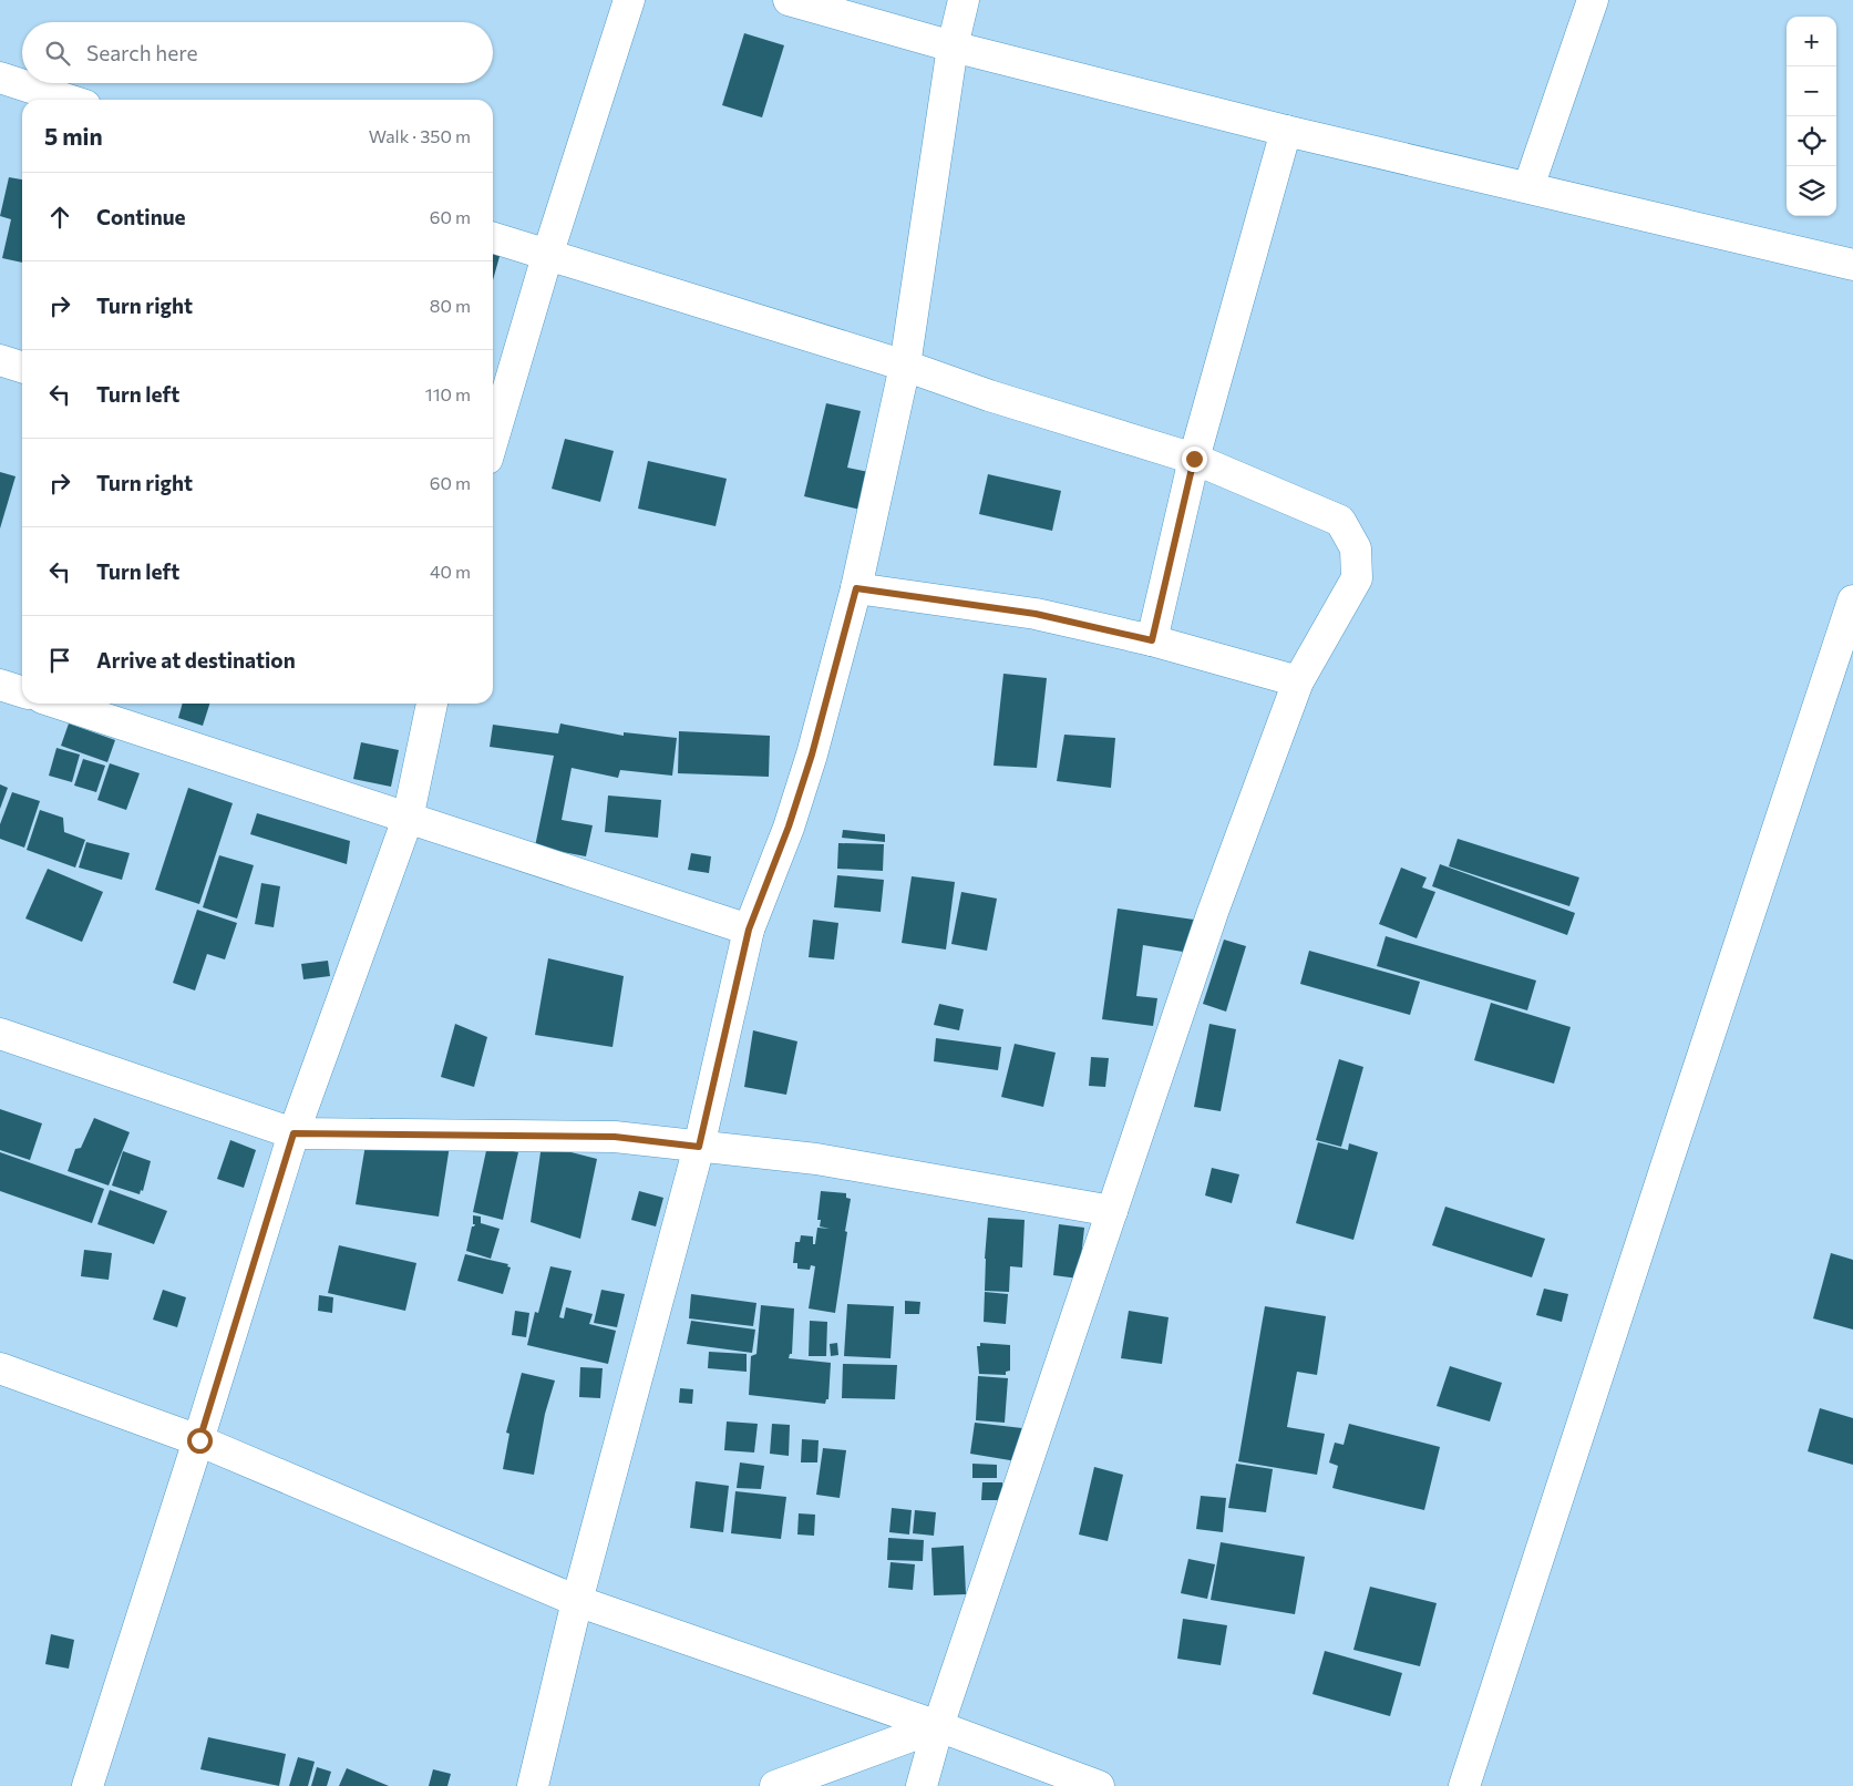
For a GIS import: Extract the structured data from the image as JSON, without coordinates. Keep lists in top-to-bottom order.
{
  "page": {
    "map_buttons": ["+", "−"],
    "search": "Search here",
    "heading": ["5 min", "Walk · 350 m"],
    "list": [
      ["Continue", "60 m"],
      ["Turn right", "80 m"],
      ["Turn left", "110 m"],
      ["Turn right", "60 m"],
      ["Turn left", "40 m"],
      "Arrive at destination"
    ]
  }
}
